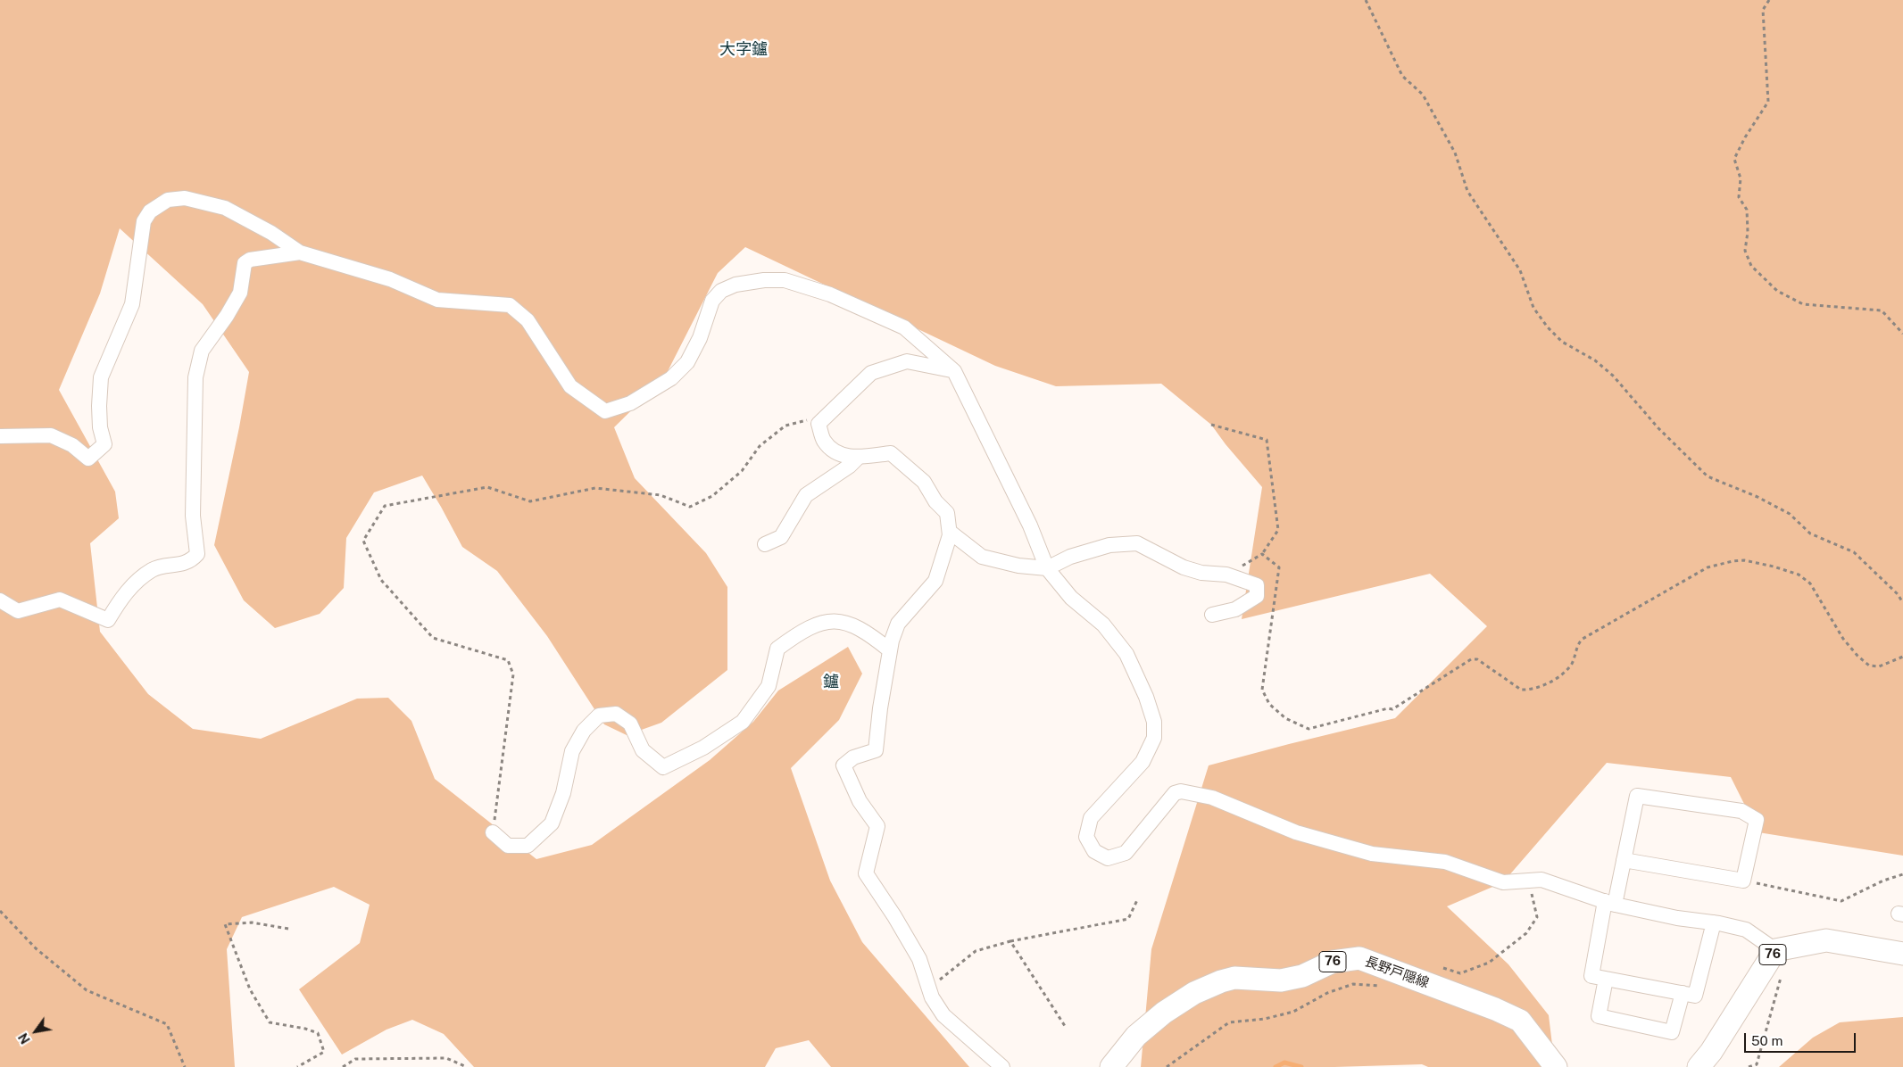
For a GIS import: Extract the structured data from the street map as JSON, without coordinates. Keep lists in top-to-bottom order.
{
  "streets": {
    "main road": ["76", "長野戸隠線"]
  },
  "districts": ["大字鑪", "鑪"],
  "scale_bar": "50 m",
  "north": "bottom left"
}
